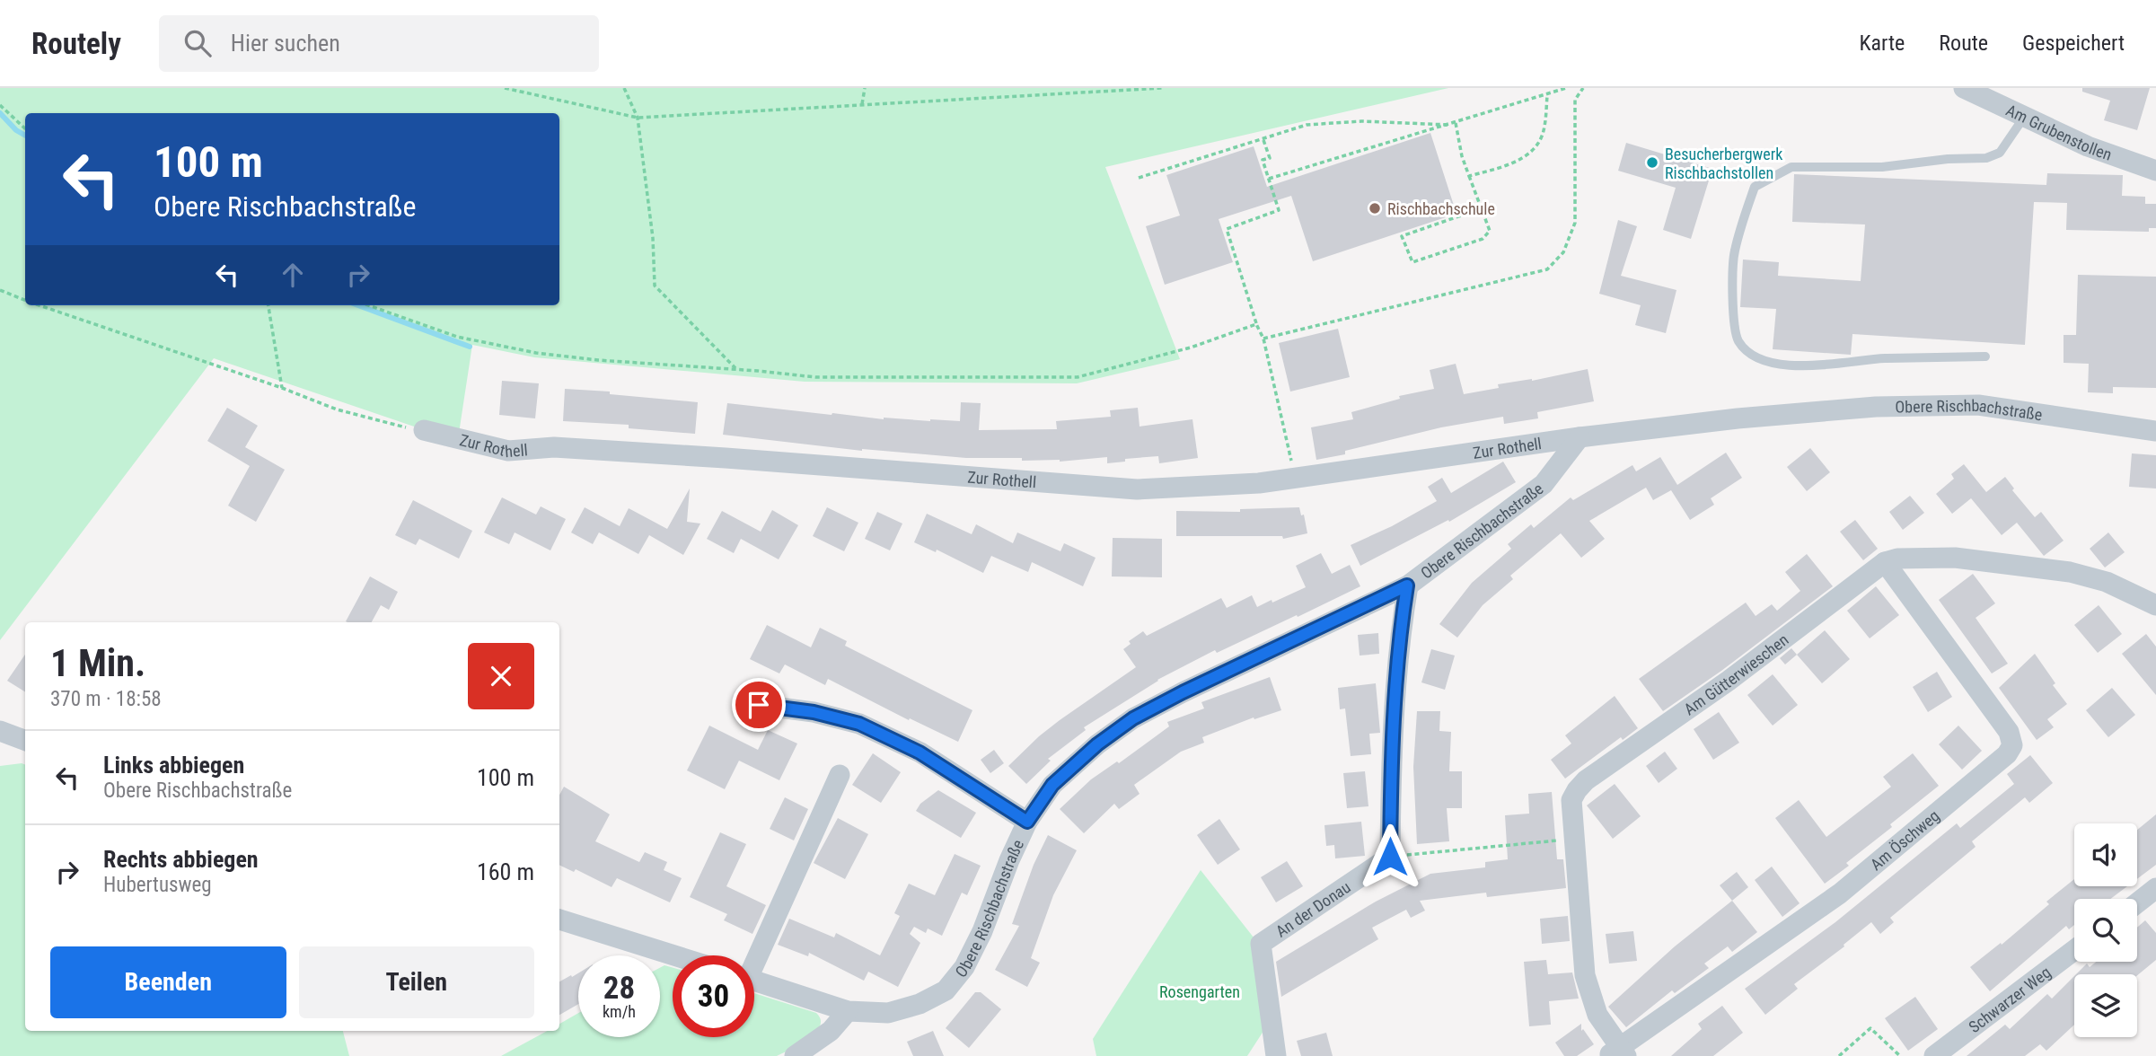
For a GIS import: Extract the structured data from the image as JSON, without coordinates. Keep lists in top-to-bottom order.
{
  "streets": {
    "street": [
      "Am Grubenstollen",
      "Obere Rischbachstraße",
      "Zur Rothell",
      "Am Gütterwieschen",
      "Am Öschweg",
      "An der Donau",
      "Schwarzer Weg"
    ]
  },
  "crossings": [
    ["Obere Rischbachstraße", "Zur Rothell"],
    ["Am Gütterwieschen", "Am Öschweg"]
  ],
  "parks": ["Rosengarten"],
  "places": ["Besucherbergwerk Rischbachstollen", "Rischbachschule"],
  "page": {
    "header": "Routely",
    "search": "Hier suchen",
    "nav": ["Karte", "Route", "Gespeichert"],
    "turn": ["100 m", "Obere Rischbachstraße"],
    "heading": ["1 Min.", "370 m · 18:58"],
    "list": [
      {
        "name": "Links abbiegen",
        "note": "Obere Rischbachstraße",
        "value": "100 m"
      },
      {
        "name": "Rechts abbiegen",
        "note": "Hubertusweg",
        "value": "160 m"
      }
    ],
    "buttons": ["Beenden", "Teilen"],
    "speed": "28 km/h",
    "limit": "30"
  }
}
